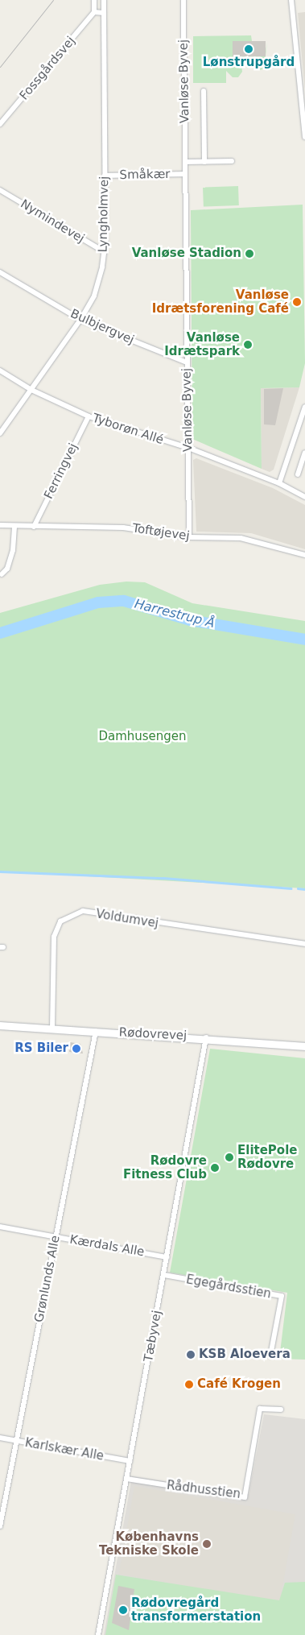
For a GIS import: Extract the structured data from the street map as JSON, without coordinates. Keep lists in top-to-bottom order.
{
  "streets": {
    "street": [
      "Fossgårdsvej",
      "Vanløse Byvej",
      "Småkær",
      "Lyngholmvej",
      "Nymindevej",
      "Bulbjergvej",
      "Tyborøn Allé",
      "Ferringvej",
      "Toftøjevej",
      "Voldumvej",
      "Rødovrevej",
      "Kærdals Alle",
      "Grønlunds Alle",
      "Egegårdsstien",
      "Tæbyvej",
      "Karlskær Alle",
      "Rådhusstien"
    ]
  },
  "crossings": [
    ["Vanløse Byvej", "Småkær"],
    ["Vanløse Byvej", "Bulbjergvej"],
    ["Vanløse Byvej", "Tyborøn Allé"],
    ["Vanløse Byvej", "Toftøjevej"],
    ["Småkær", "Lyngholmvej"],
    ["Lyngholmvej", "Nymindevej"],
    ["Lyngholmvej", "Bulbjergvej"],
    ["Lyngholmvej", "Tyborøn Allé"],
    ["Tyborøn Allé", "Ferringvej"],
    ["Ferringvej", "Toftøjevej"],
    ["Voldumvej", "Rødovrevej"],
    ["Rødovrevej", "Grønlunds Alle"],
    ["Rødovrevej", "Tæbyvej"],
    ["Kærdals Alle", "Grønlunds Alle"],
    ["Kærdals Alle", "Tæbyvej"],
    ["Grønlunds Alle", "Karlskær Alle"],
    ["Egegårdsstien", "Tæbyvej"],
    ["Tæbyvej", "Karlskær Alle"],
    ["Tæbyvej", "Rådhusstien"]
  ],
  "water": ["Harrestrup Å"],
  "parks": ["Damhusengen"],
  "places": [
    "Lønstrupgård",
    "Vanløse Stadion",
    "Vanløse Idrætsforening Café",
    "Vanløse Idrætspark",
    "RS Biler",
    "ElitePole Rødovre",
    "Rødovre Fitness Club",
    "KSB Aloevera",
    "Café Krogen",
    "Københavns Tekniske Skole",
    "Rødovregård transformerstation"
  ]
}
